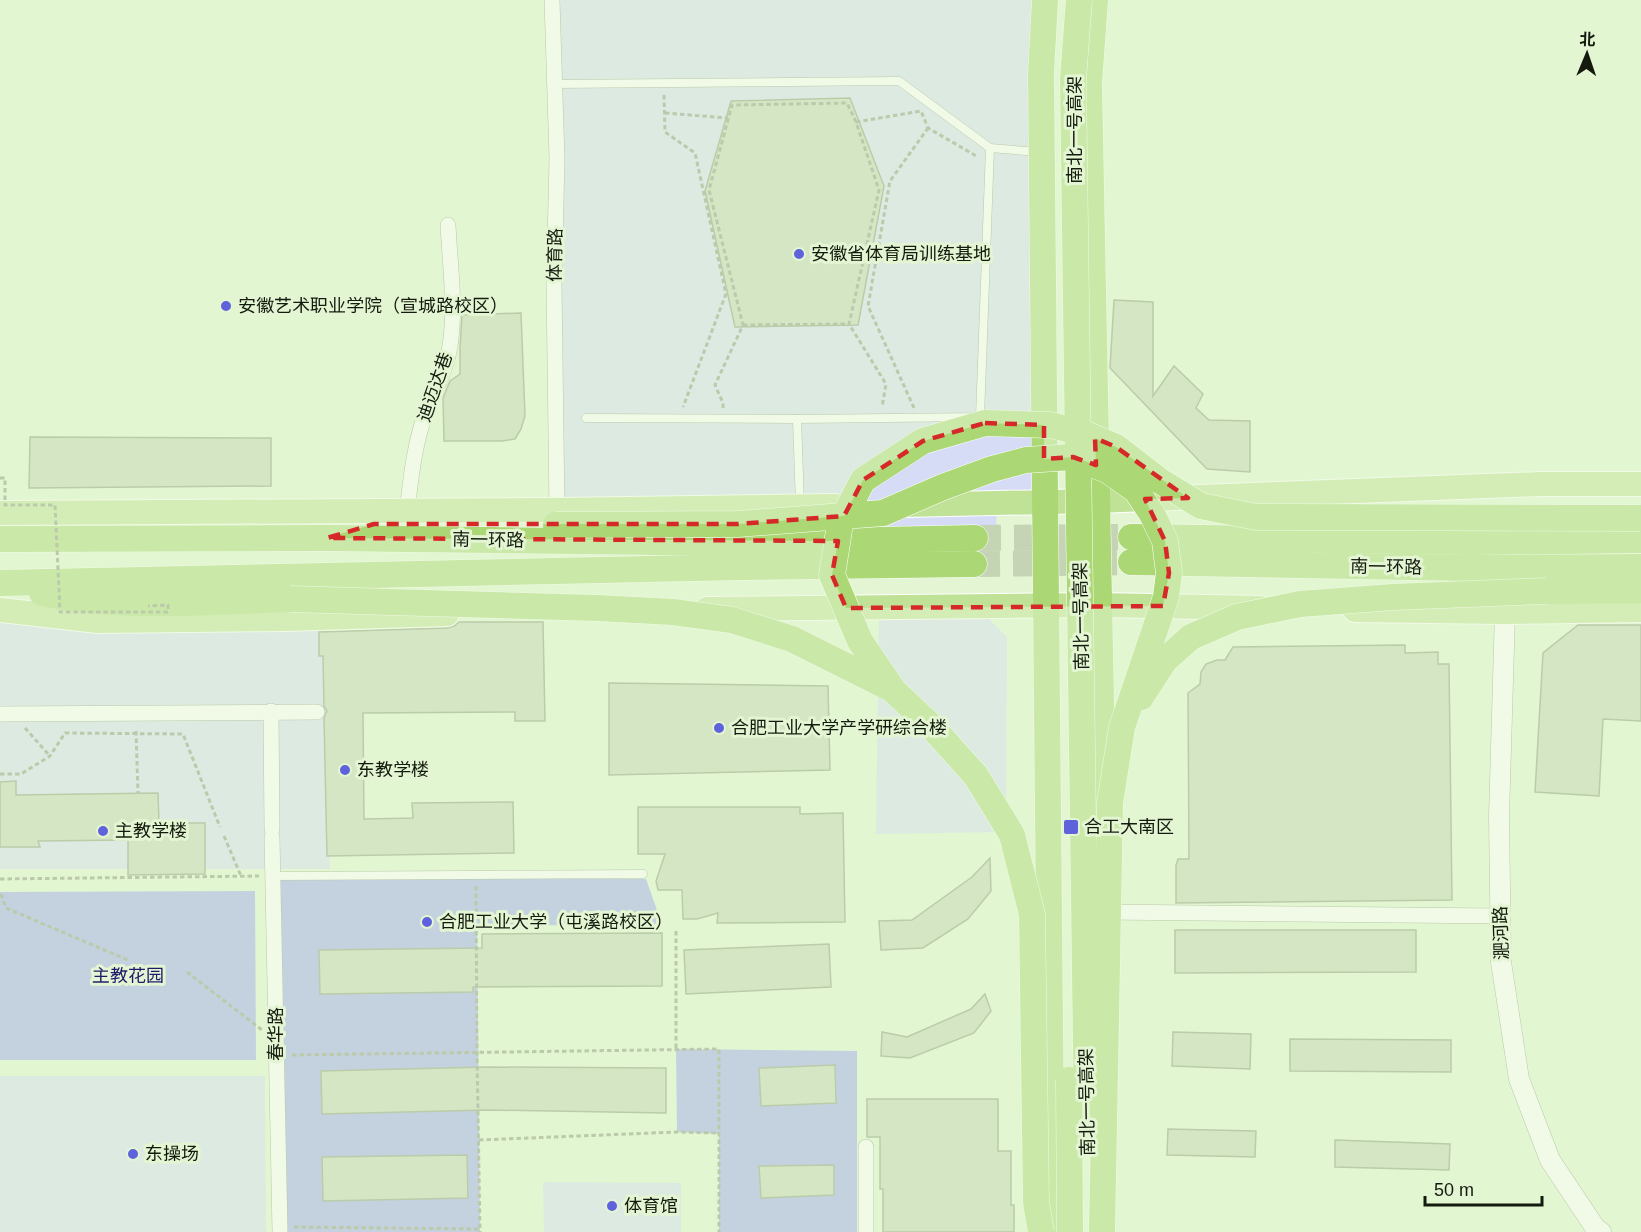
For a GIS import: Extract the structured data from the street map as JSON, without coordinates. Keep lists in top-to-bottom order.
{
  "streets": {
    "highway": ["南北一号高架", "南一环路"],
    "street": [
      "体育路",
      "迪迈达巷",
      "淝河路",
      "春华路"
    ]
  },
  "parks": ["主教花园"],
  "places": {
    "other": [
      "安徽省体育局训练基地",
      "安徽艺术职业学院（宣城路校区）",
      "合肥工业大学产学研综合楼",
      "东教学楼",
      "主教学楼",
      "合肥工业大学（屯溪路校区）",
      "东操场",
      "体育馆"
    ],
    "transit": ["合工大南区"]
  },
  "scale_bar": "50 m",
  "north": "top"
}
